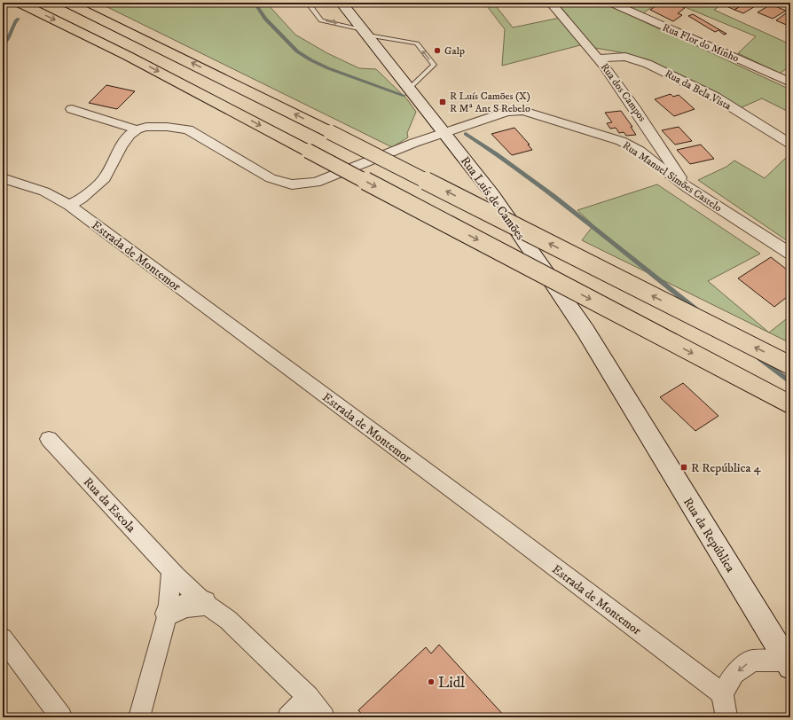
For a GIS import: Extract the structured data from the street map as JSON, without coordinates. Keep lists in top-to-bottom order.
{
  "streets": {
    "main road": ["Rua Luís de Camões", "Rua da República"],
    "street": [
      "Rua Flor do Minho",
      "Rua da Bela Vista",
      "Rua dos Campos",
      "Rua Manuel Simões Castelo",
      "Estrada de Montemor",
      "Rua da Escola"
    ]
  },
  "crossings": [
    ["Rua da Bela Vista", "Rua dos Campos"],
    ["Rua dos Campos", "Rua Manuel Simões Castelo"],
    ["Rua Manuel Simões Castelo", "Rua Luís de Camões"],
    ["Rua Luís de Camões", "Rua da República"]
  ],
  "places": {
    "other": ["Galp", "Lidl"],
    "transit": ["R Luís Camões (X) R Mª Ant S Rebelo", "R República 4"]
  }
}
